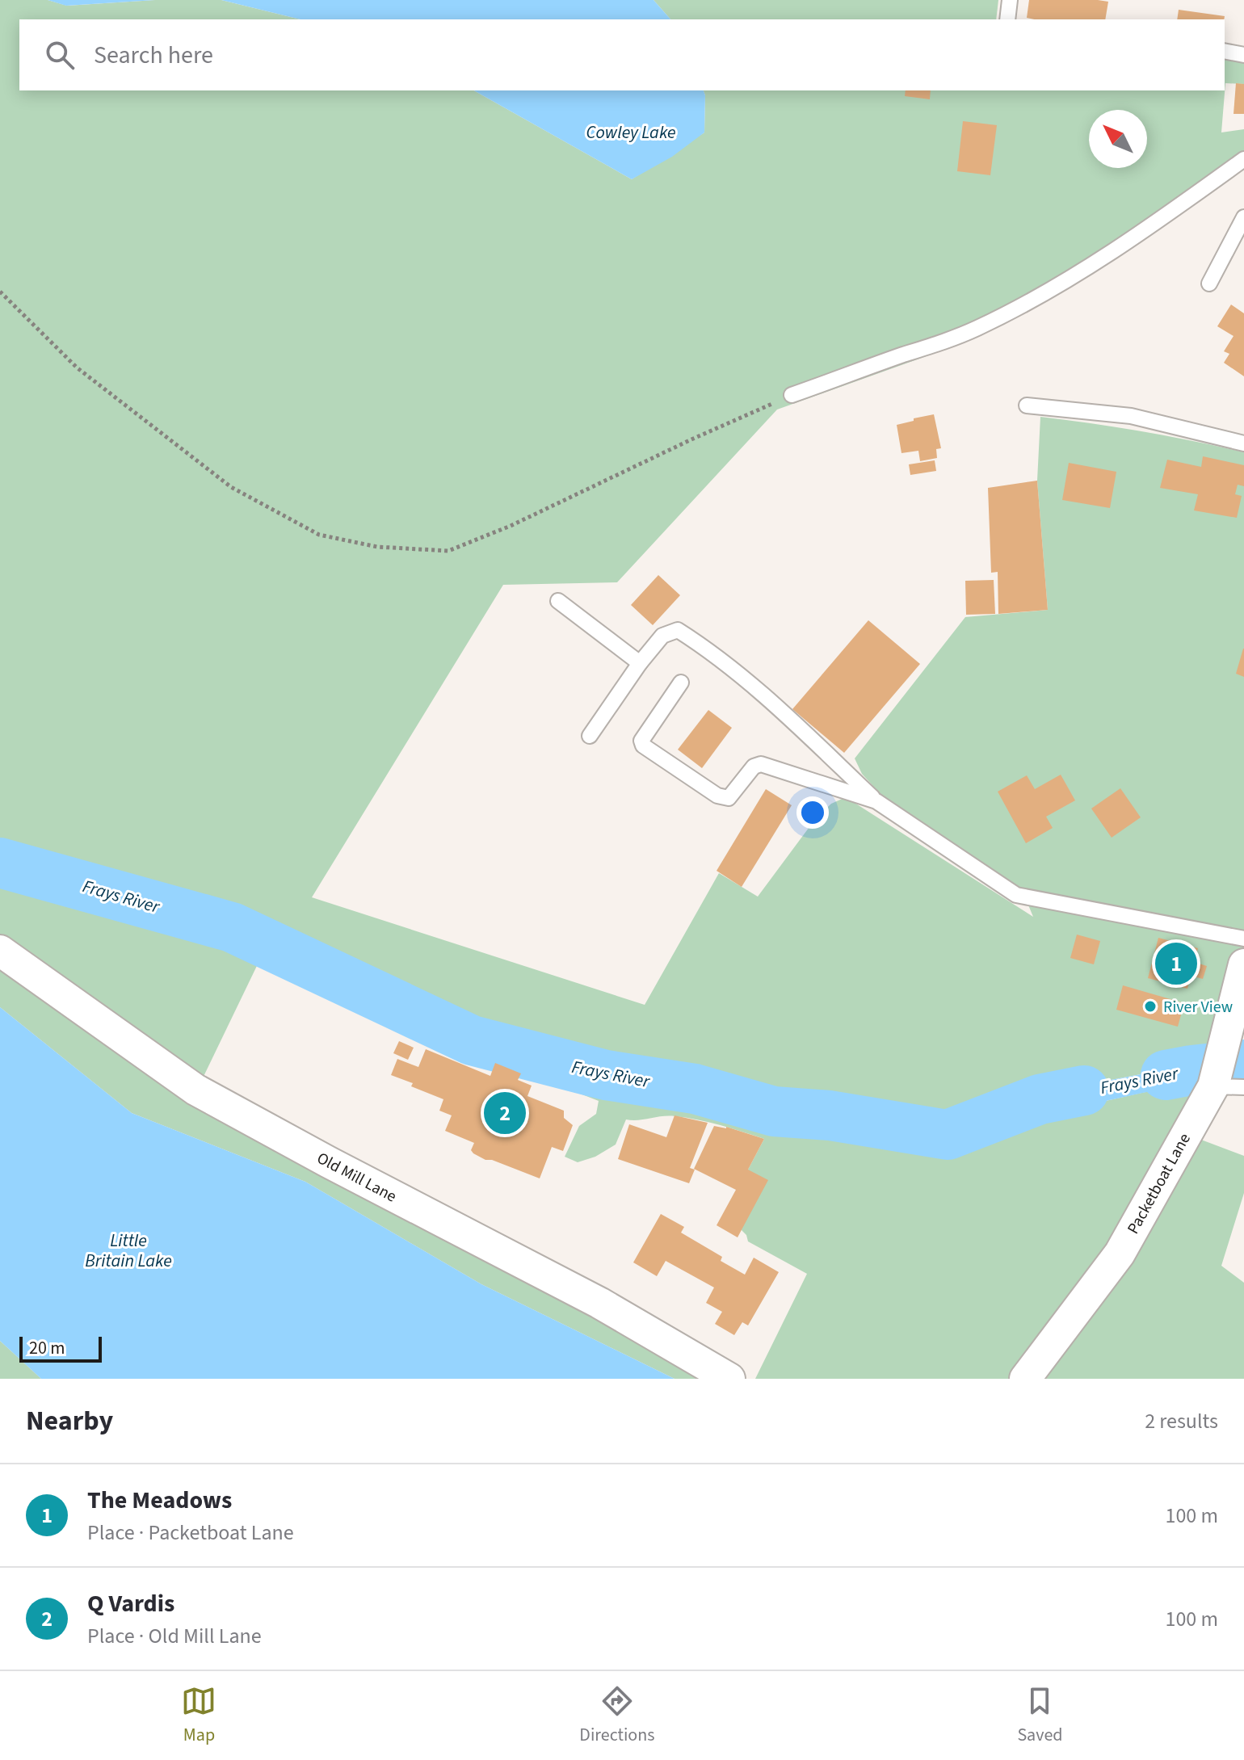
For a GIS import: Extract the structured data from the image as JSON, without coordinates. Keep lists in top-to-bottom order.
{
  "streets": {
    "street": ["Old Mill Lane", "Packetboat Lane"]
  },
  "water": ["Cowley Lake", "Frays River", "Little Britain Lake"],
  "places": ["River View"],
  "scale_bar": "20 m",
  "north": "top left",
  "page": {
    "search": "Search here",
    "pins": ["1", "2"],
    "scale": "20 m",
    "heading": ["Nearby", "2 results"],
    "list": [
      {
        "mark": "1",
        "name": "The Meadows",
        "note": "Place · Packetboat Lane",
        "value": "100 m"
      },
      {
        "mark": "2",
        "name": "Q Vardis",
        "note": "Place · Old Mill Lane",
        "value": "100 m"
      }
    ],
    "nav": ["Map", "Directions", "Saved"]
  }
}
